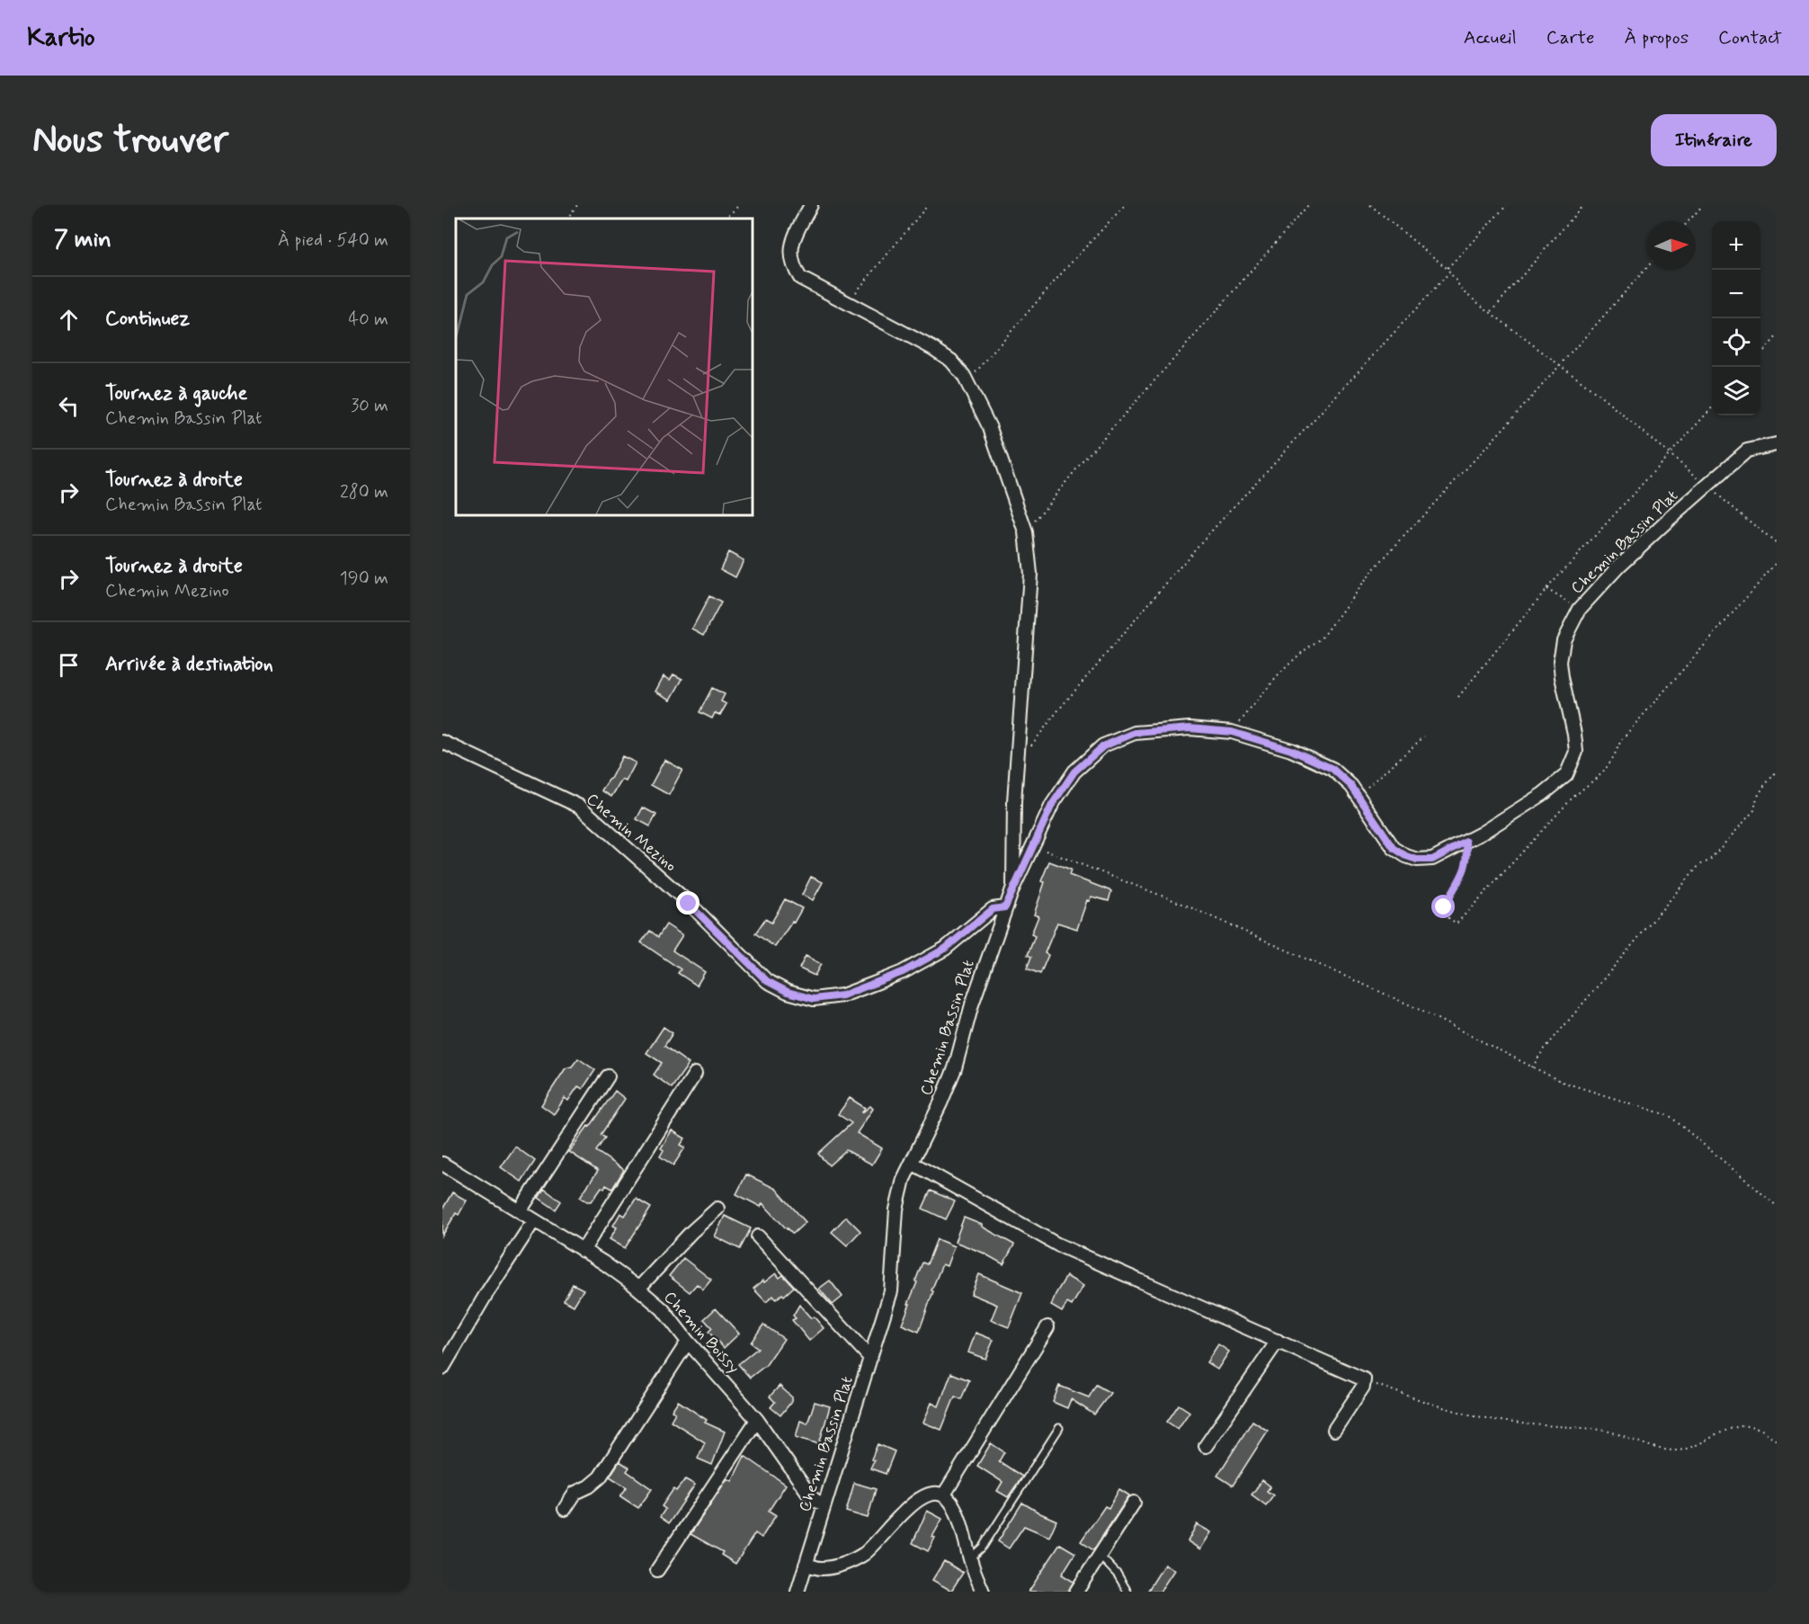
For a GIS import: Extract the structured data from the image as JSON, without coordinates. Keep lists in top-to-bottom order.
{
  "streets": {
    "street": ["Chemin Bassin Plat", "Chemin Mezino", "Chemin Boissy"]
  },
  "crossings": [
    ["Chemin Bassin Plat", "Chemin Mezino"],
    ["Chemin Bassin Plat", "Chemin Boissy"]
  ],
  "north": "right",
  "page": {
    "header": "Kartio",
    "nav": [
      "Accueil",
      "Carte",
      "À propos",
      "Contact"
    ],
    "buttons": "Itinéraire",
    "title": "Nous trouver",
    "heading": ["7 min", "À pied · 540 m"],
    "map_buttons": ["+", "−"],
    "list": [
      ["Continuez", "40 m"],
      ["Tournez à gauche", "Chemin Bassin Plat", "30 m"],
      ["Tournez à droite", "Chemin Bassin Plat", "280 m"],
      ["Tournez à droite", "Chemin Mezino", "190 m"],
      "Arrivée à destination"
    ]
  }
}
